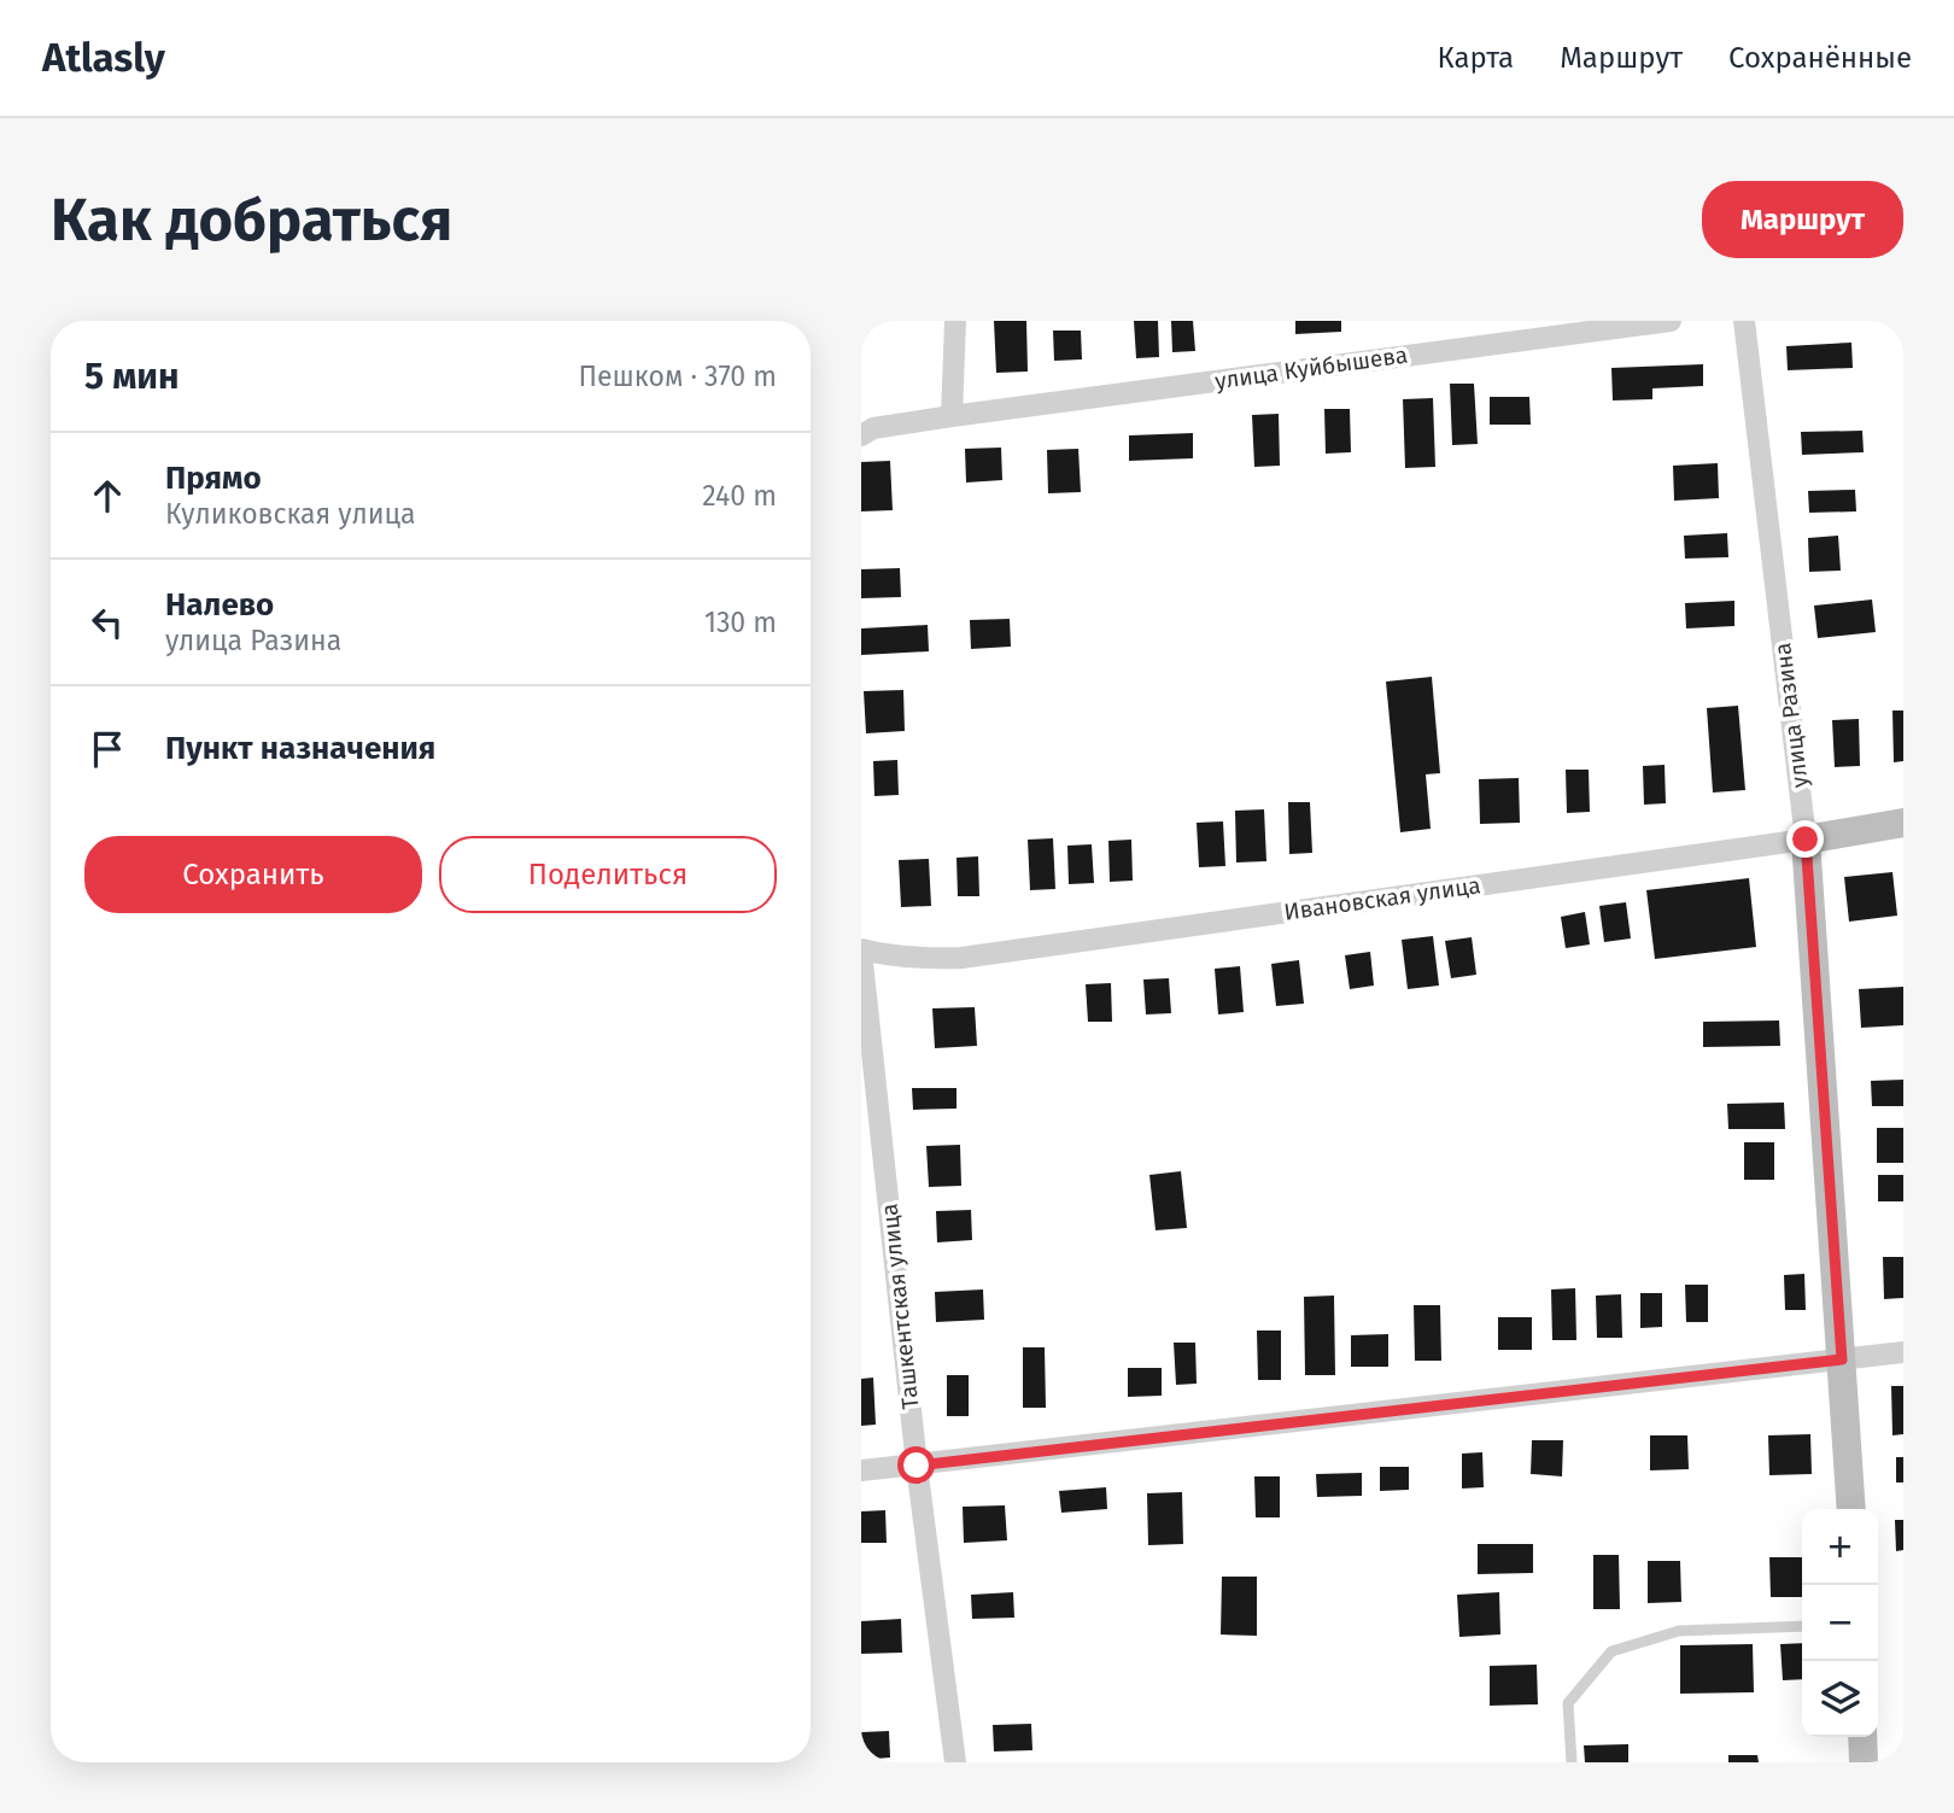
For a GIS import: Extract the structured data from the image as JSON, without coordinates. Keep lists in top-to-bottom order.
{
  "streets": {
    "street": [
      "улица Куйбышева",
      "улица Разина",
      "Ивановская улица",
      "Ташкентская улица"
    ]
  },
  "crossings": [
    ["улица Разина", "Ивановская улица"],
    ["Ивановская улица", "Ташкентская улица"]
  ],
  "page": {
    "header": "Atlasly",
    "nav": ["Карта", "Маршрут", "Сохранённые"],
    "buttons": [
      "Маршрут",
      ["Сохранить", "Поделиться"]
    ],
    "title": "Как добраться",
    "heading": ["5 мин", "Пешком · 370 m"],
    "list": [
      ["Прямо", "Куликовская улица", "240 m"],
      ["Налево", "улица Разина", "130 m"],
      "Пункт назначения"
    ],
    "map_buttons": ["+", "−"]
  }
}
